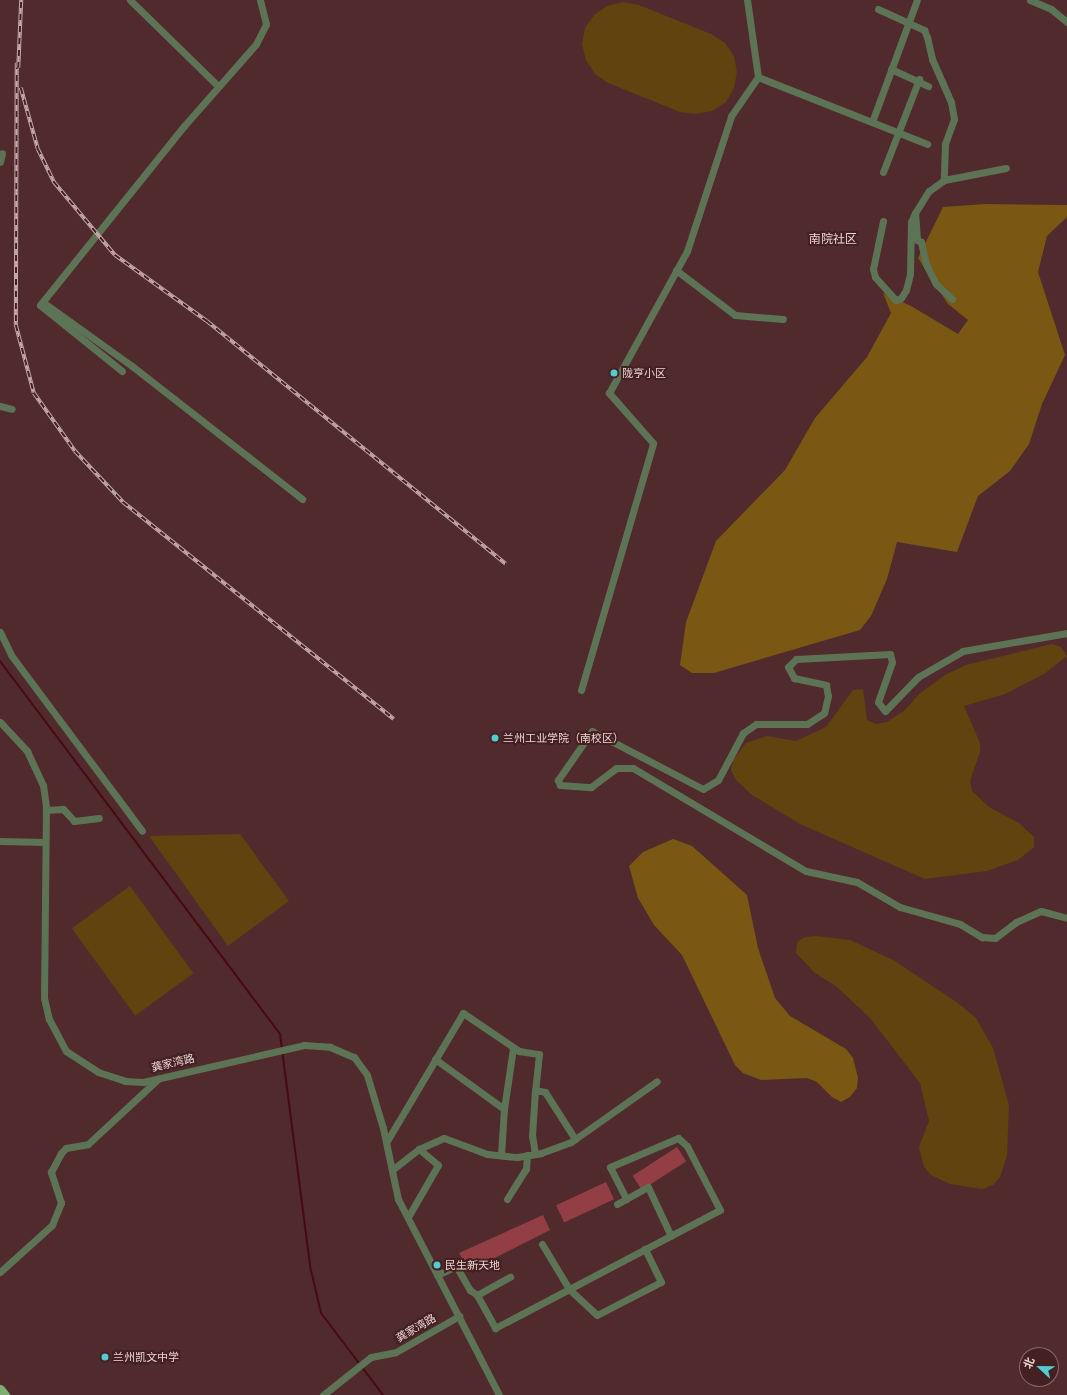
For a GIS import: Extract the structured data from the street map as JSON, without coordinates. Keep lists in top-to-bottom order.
{
  "streets": {
    "street": ["龚家湾路"]
  },
  "districts": ["南院社区"],
  "places": [
    "陇亨小区",
    "兰州工业学院（南校区）",
    "民生新天地",
    "兰州凯文中学"
  ],
  "north": "left"
}
